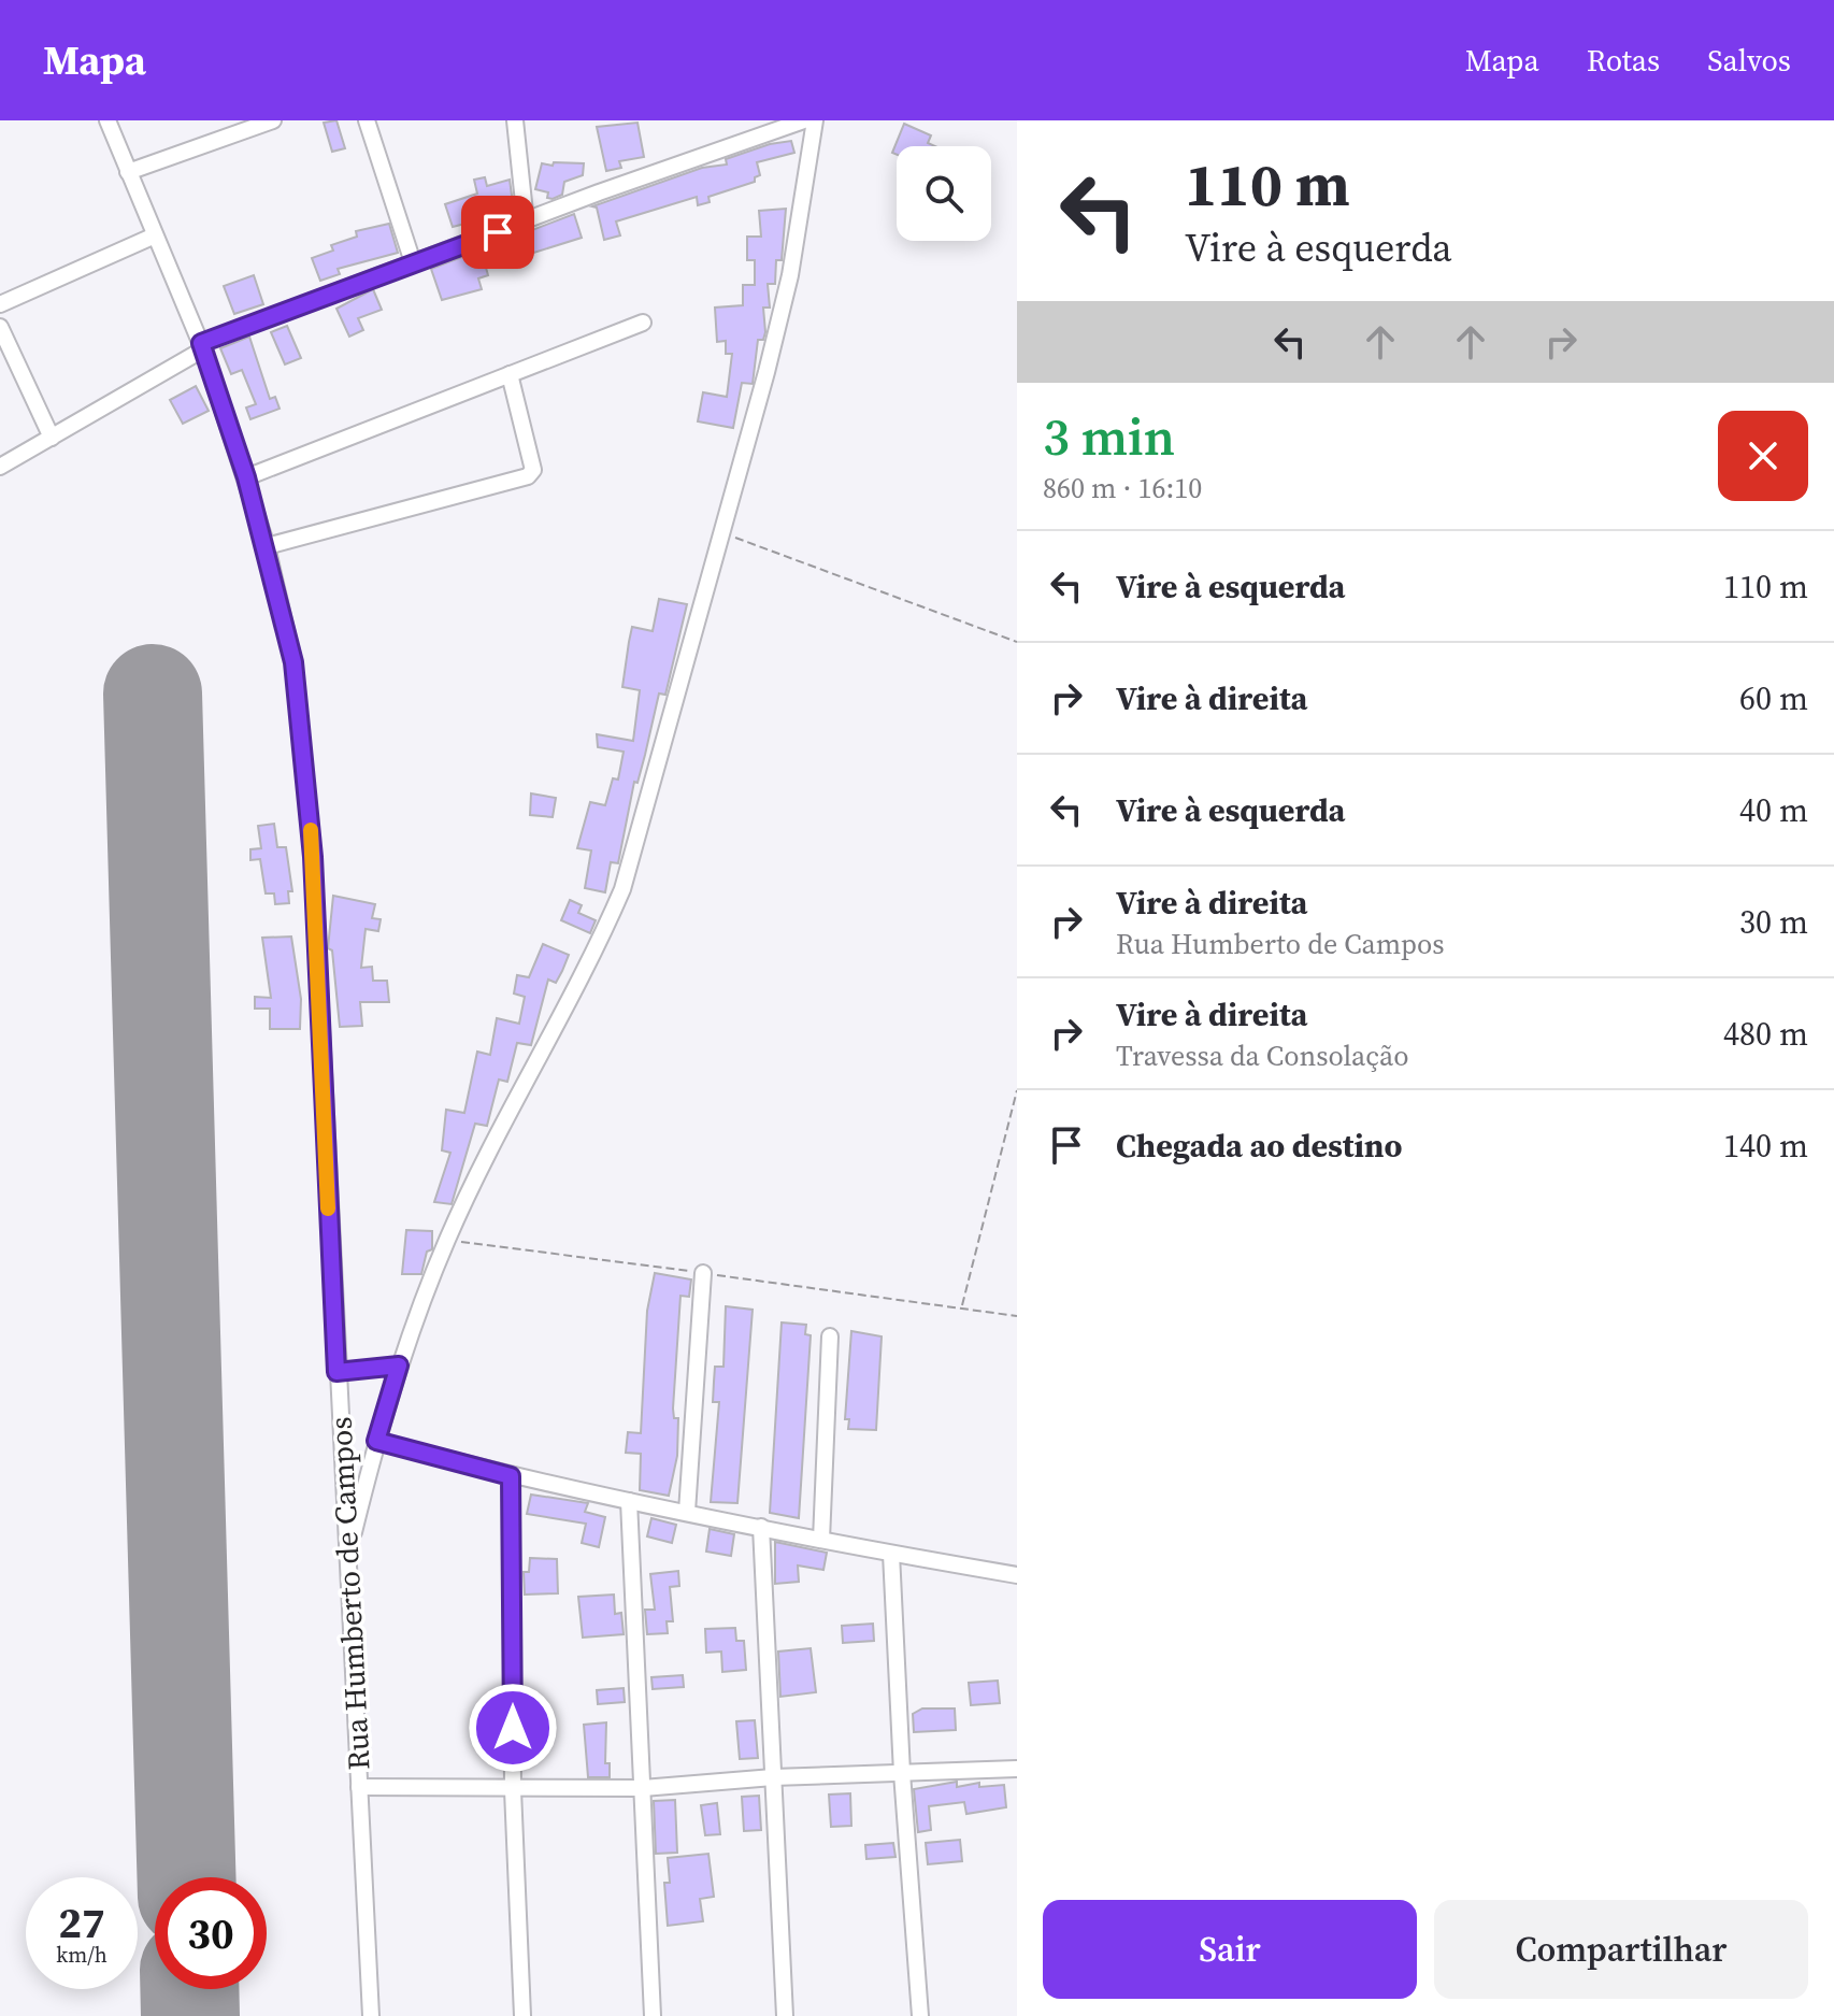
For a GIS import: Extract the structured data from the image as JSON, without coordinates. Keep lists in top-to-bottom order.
{
  "streets": {
    "street": ["Rua Humberto de Campos"]
  },
  "page": {
    "header": "Mapa",
    "nav": ["Mapa", "Rotas", "Salvos"],
    "turn": ["110 m", "Vire à esquerda"],
    "heading": ["3 min", "860 m · 16:10"],
    "list": [
      {
        "name": "Vire à esquerda",
        "value": "110 m"
      },
      {
        "name": "Vire à direita",
        "value": "60 m"
      },
      {
        "name": "Vire à esquerda",
        "value": "40 m"
      },
      {
        "name": "Vire à direita",
        "note": "Rua Humberto de Campos",
        "value": "30 m"
      },
      {
        "name": "Vire à direita",
        "note": "Travessa da Consolação",
        "value": "480 m"
      },
      {
        "name": "Chegada ao destino",
        "value": "140 m"
      }
    ],
    "speed": "27 km/h",
    "limit": "30",
    "buttons": ["Sair", "Compartilhar"]
  }
}
